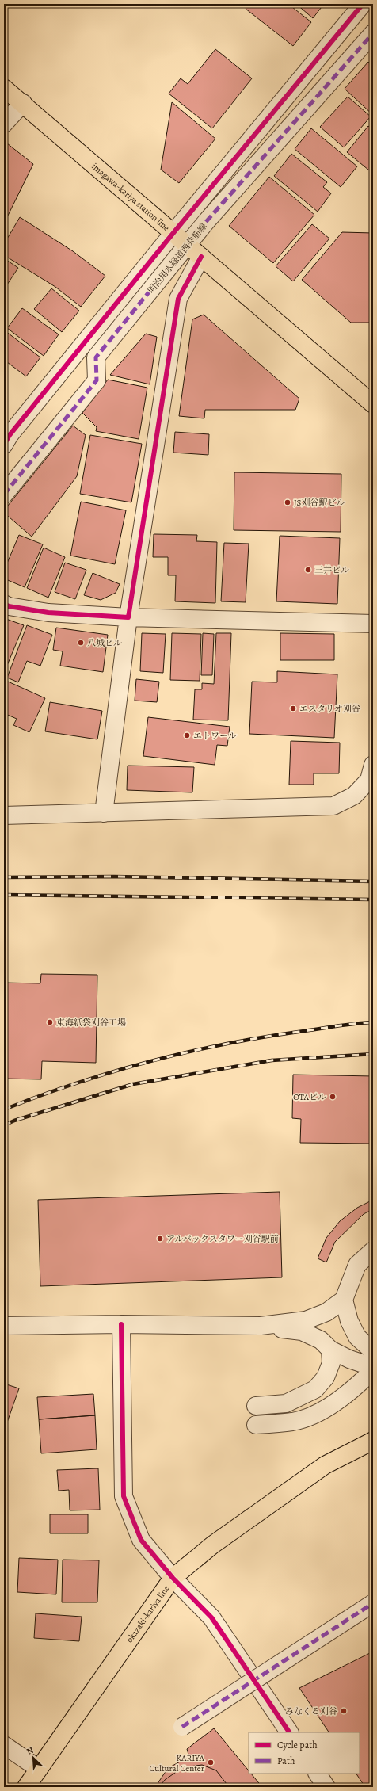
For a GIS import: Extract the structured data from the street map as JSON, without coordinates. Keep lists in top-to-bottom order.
{
  "streets": {
    "main road": ["imagawa-kariya station line", "okazaki-kariya line"],
    "street": ["明治用水緑道西井筋線"]
  },
  "crossings": [
    ["imagawa-kariya station line", "明治用水緑道西井筋線"]
  ],
  "places": [
    "JS刈谷駅ビル",
    "三井ビル",
    "八城ビル",
    "エスタリオ刈谷",
    "エトワール",
    "東海紙袋刈谷工場",
    "OTAビル",
    "アルバックスタワー刈谷駅前",
    "みなくる刈谷",
    "KARIYA Cultural Center"
  ],
  "legend": ["Cycle path", "Path"],
  "north": "top left"
}
